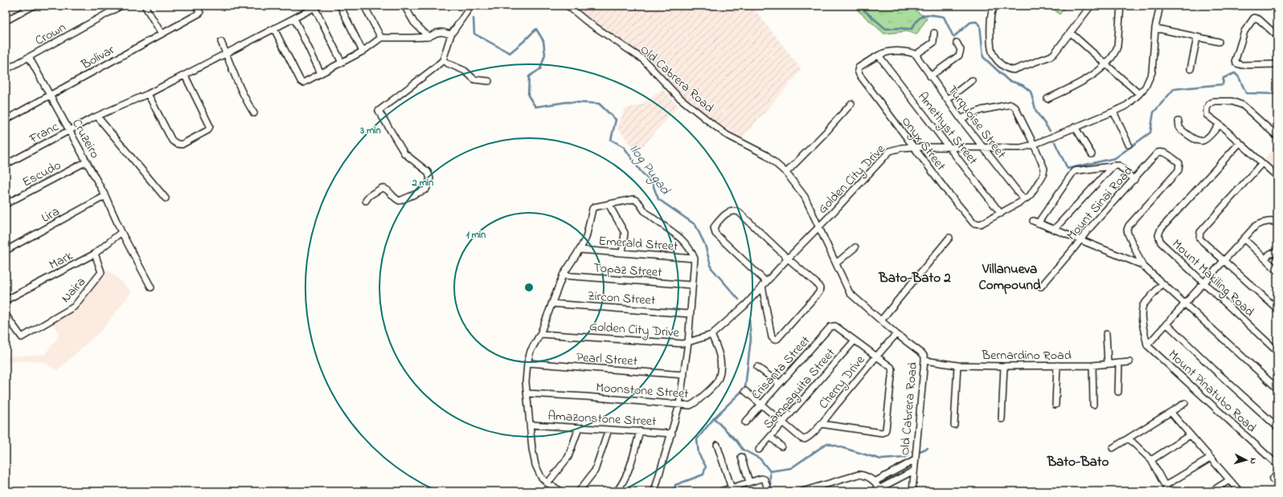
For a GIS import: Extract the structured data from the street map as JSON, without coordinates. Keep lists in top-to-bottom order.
{
  "streets": {
    "street": [
      "Crown",
      "Bolivar",
      "Old Cabrera Road",
      "Turquoise Street",
      "Amethyst Street",
      "Franc",
      "Cruzeiro",
      "Onyx Street",
      "Escudo",
      "Golden City Drive",
      "Mount Sinai Road",
      "Lira",
      "Emerald Street",
      "Mark",
      "Topaz Street",
      "Mount Makiling Road",
      "Naira",
      "Zircon Street",
      "Bernardino Road",
      "Pearl Street",
      "Crisanta Street",
      "Cherry Drive",
      "Sampaguita Street",
      "Moonstone Street",
      "Mount Pinatubo Road",
      "Amazonstone Street"
    ]
  },
  "crossings": [
    ["Crown", "Cruzeiro"],
    ["Bolivar", "Cruzeiro"],
    ["Old Cabrera Road", "Golden City Drive"],
    ["Old Cabrera Road", "Bernardino Road"],
    ["Old Cabrera Road", "Cherry Drive"],
    ["Turquoise Street", "Golden City Drive"],
    ["Amethyst Street", "Onyx Street"],
    ["Amethyst Street", "Golden City Drive"],
    ["Franc", "Cruzeiro"],
    ["Cruzeiro", "Escudo"],
    ["Cruzeiro", "Lira"],
    ["Cruzeiro", "Mark"],
    ["Onyx Street", "Golden City Drive"],
    ["Golden City Drive", "Moonstone Street"],
    ["Mark", "Naira"],
    ["Crisanta Street", "Sampaguita Street"],
    ["Cherry Drive", "Sampaguita Street"]
  ],
  "districts": ["Villanueva Compound", "Bato-Bato 2", "Bato-Bato"],
  "water": ["Ilog Pugad"],
  "north": "right",
  "rings": ["3 min", "2 min", "1 min"]
}
